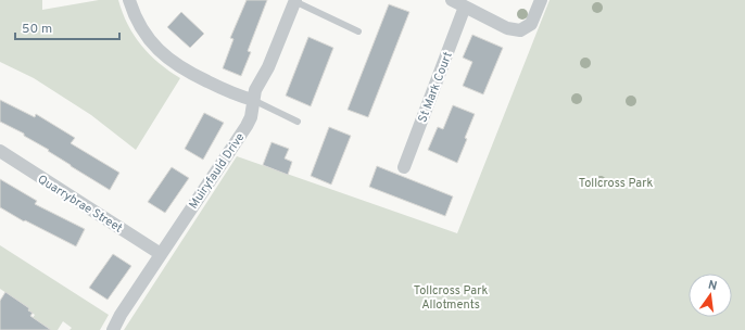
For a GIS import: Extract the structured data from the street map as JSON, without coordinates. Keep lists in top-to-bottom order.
{
  "streets": {
    "street": ["St Mark Court", "Muiryfauld Drive", "Quarrybrae Street"]
  },
  "crossings": [
    ["Muiryfauld Drive", "Quarrybrae Street"]
  ],
  "parks": ["Tollcross Park", "Tollcross Park Allotments"],
  "scale_bar": "50 m",
  "north": "top"
}
